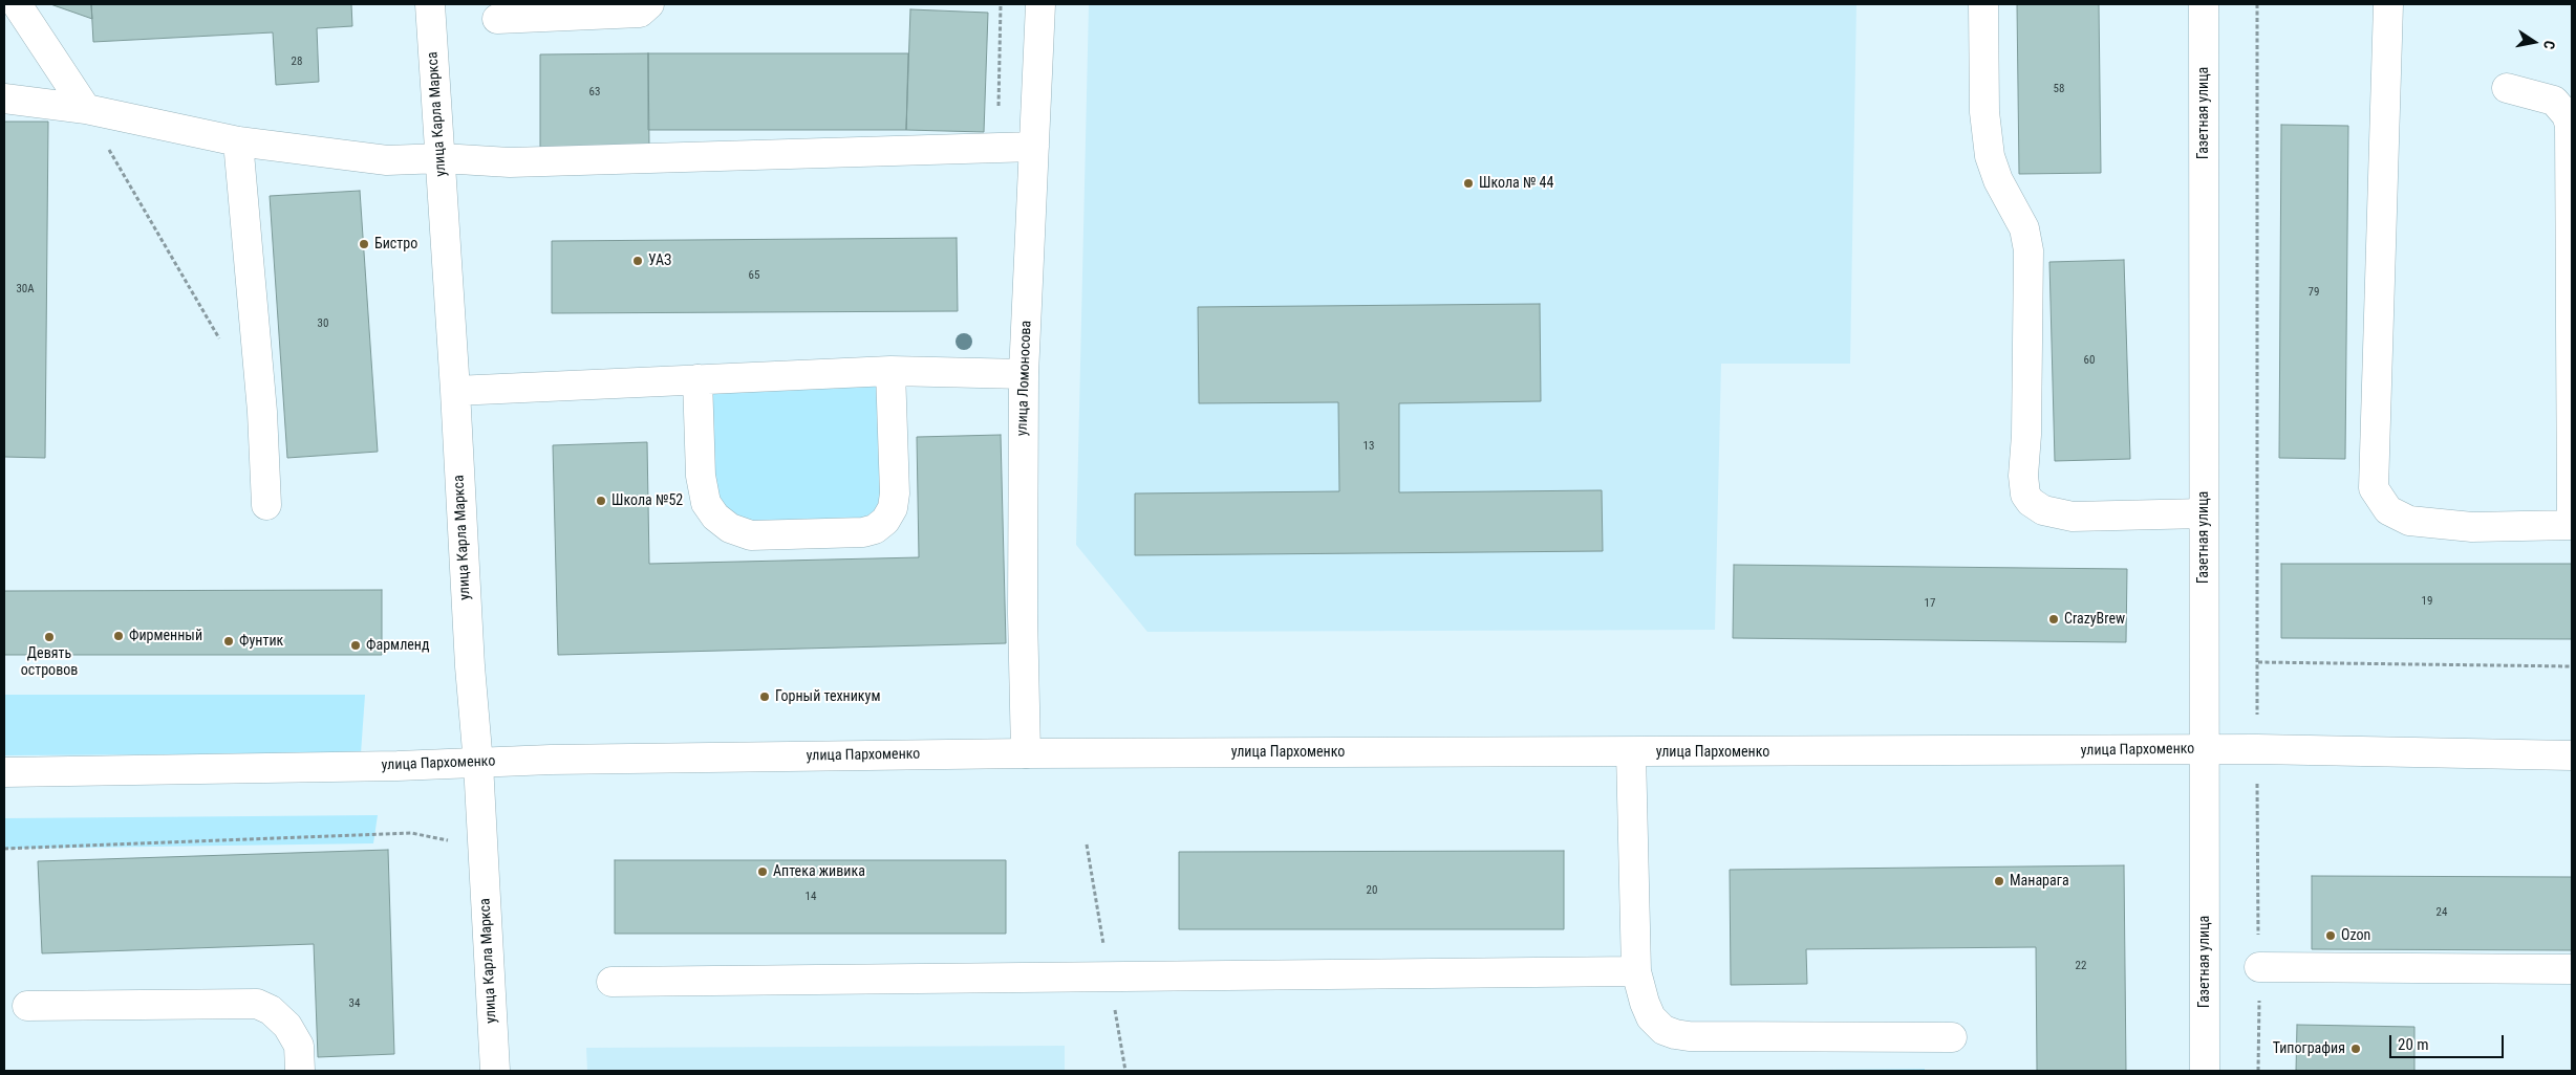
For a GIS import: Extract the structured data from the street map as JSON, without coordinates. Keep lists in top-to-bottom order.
{
  "streets": {
    "main road": [
      "Газетная улица",
      "улица Карла Маркса",
      "улица Ломоносова",
      "улица Пархоменко"
    ]
  },
  "crossings": [
    ["Газетная улица", "улица Пархоменко"],
    ["улица Карла Маркса", "улица Пархоменко"],
    ["улица Ломоносова", "улица Пархоменко"]
  ],
  "places": [
    "Школа № 44",
    "Бистро",
    "УАЗ",
    "Школа №52",
    "CrazyBrew",
    "Фирменный",
    "Девять островов",
    "Фунтик",
    "Фармленд",
    "Горный техникум",
    "Аптека живика",
    "Манарага",
    "Ozon",
    "Типография"
  ],
  "house_numbers": [
    "28",
    "58",
    "63",
    "65",
    "30А",
    "79",
    "30",
    "60",
    "13",
    "19",
    "17",
    "20",
    "14",
    "24",
    "22",
    "34"
  ],
  "scale_bar": "20 m",
  "north": "right"
}
